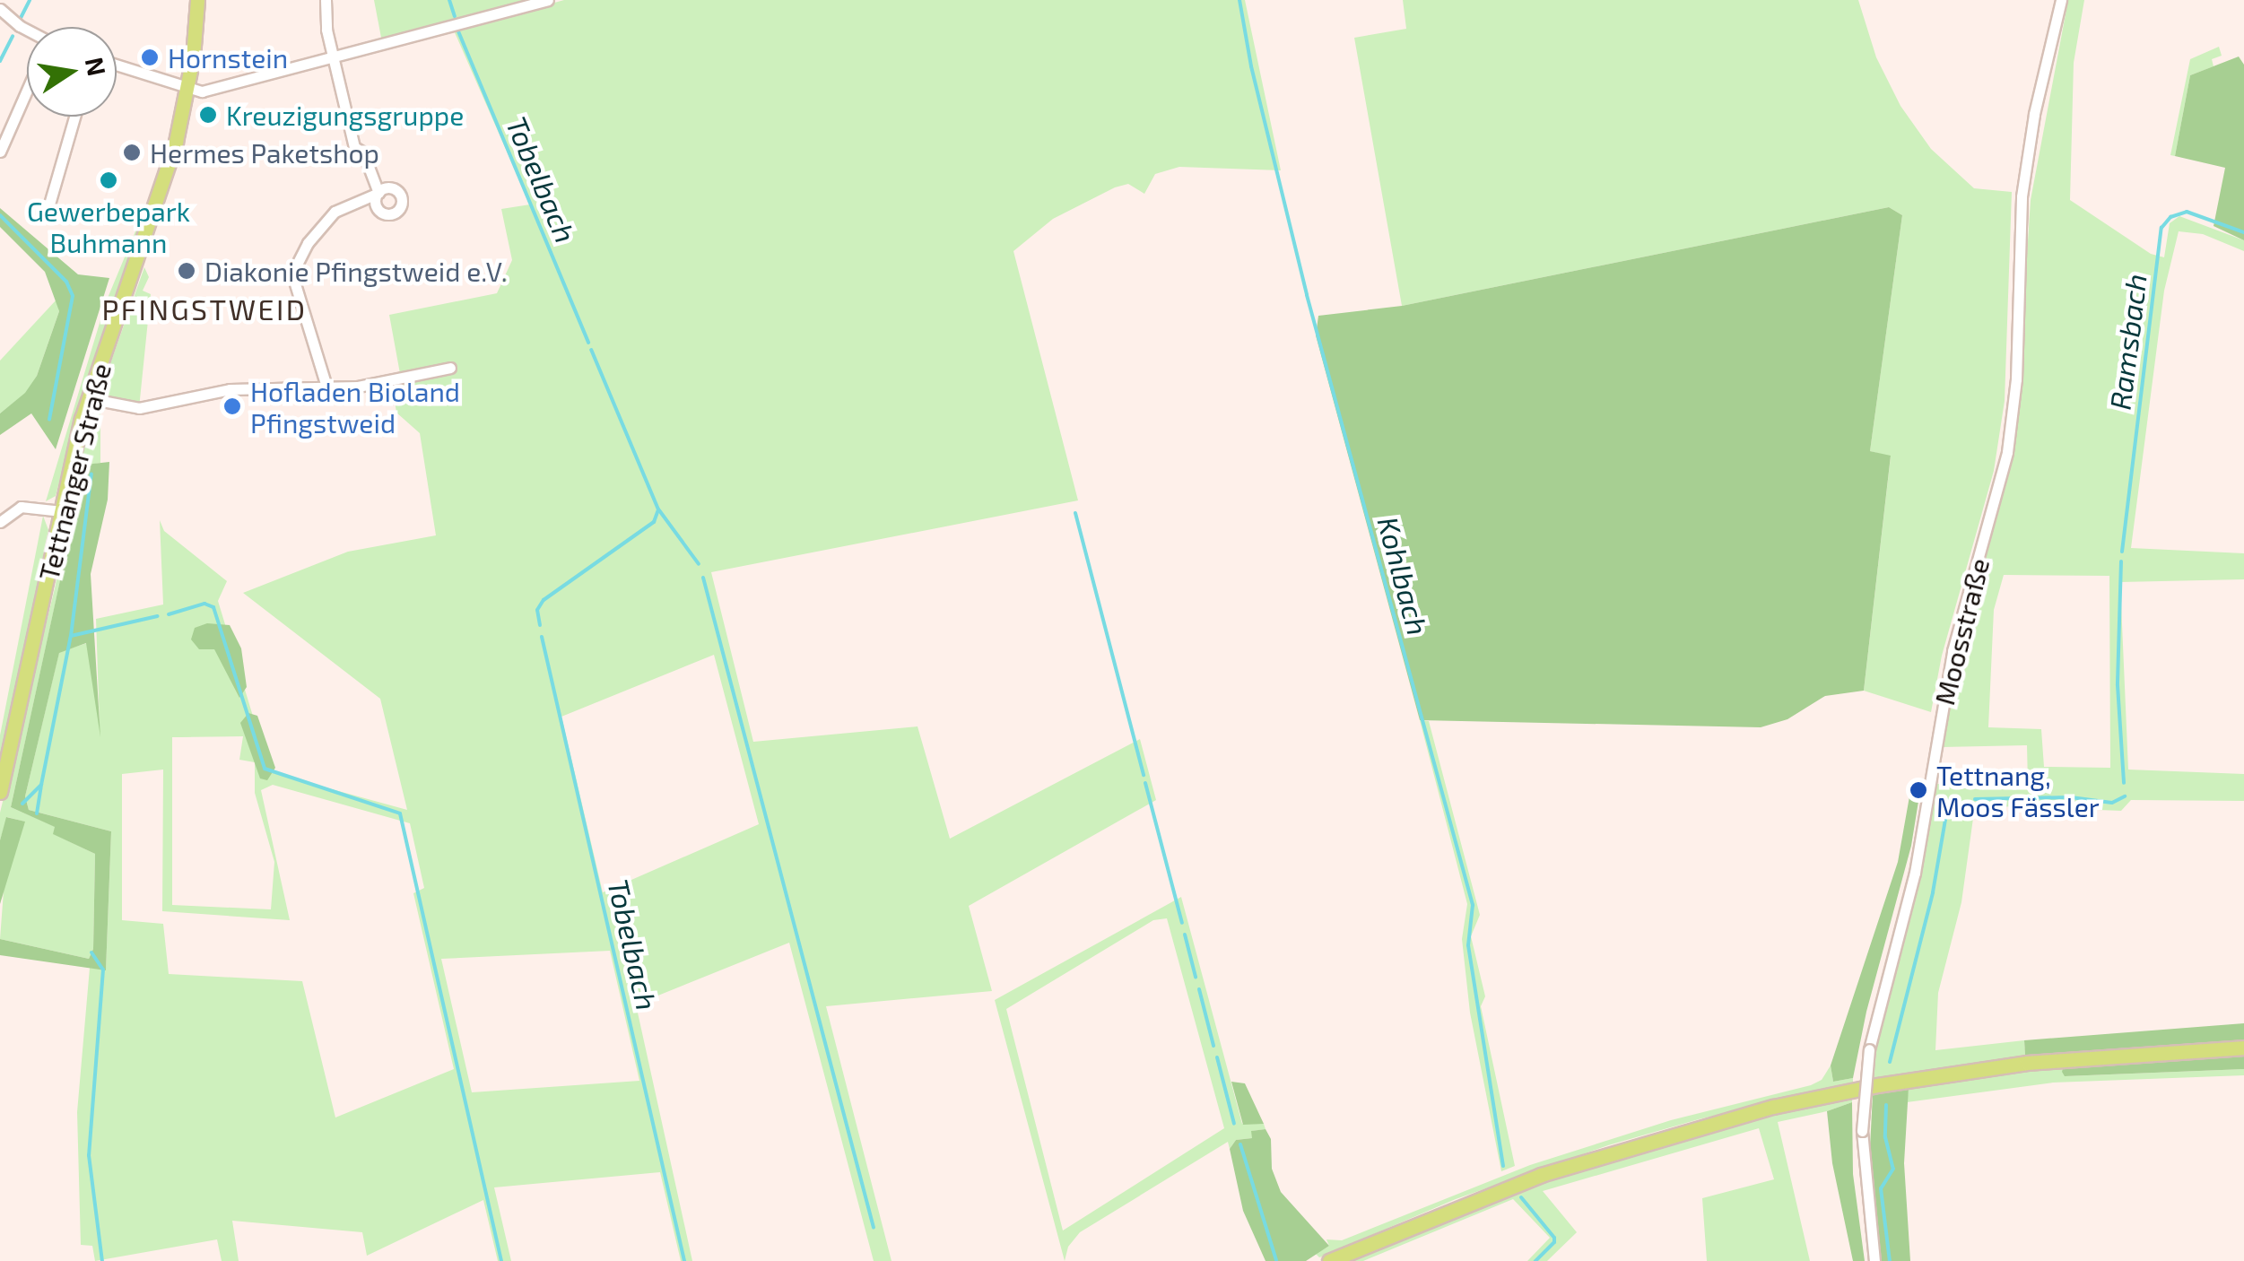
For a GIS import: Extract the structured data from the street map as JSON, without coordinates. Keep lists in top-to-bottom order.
{
  "streets": {
    "main road": ["Tettnanger Straße"],
    "street": ["Moosstraße"]
  },
  "districts": ["PFINGSTWEID"],
  "water": ["Tobelbach", "Ramsbach", "Kohlbach"],
  "places": [
    "Hornstein",
    "Kreuzigungsgruppe",
    "Hermes Paketshop",
    "Gewerbepark Buhmann",
    "Diakonie Pfingstweid e.V.",
    "Hofladen Bioland Pfingstweid",
    "Tettnang, Moos Fässler"
  ],
  "north": "right"
}
